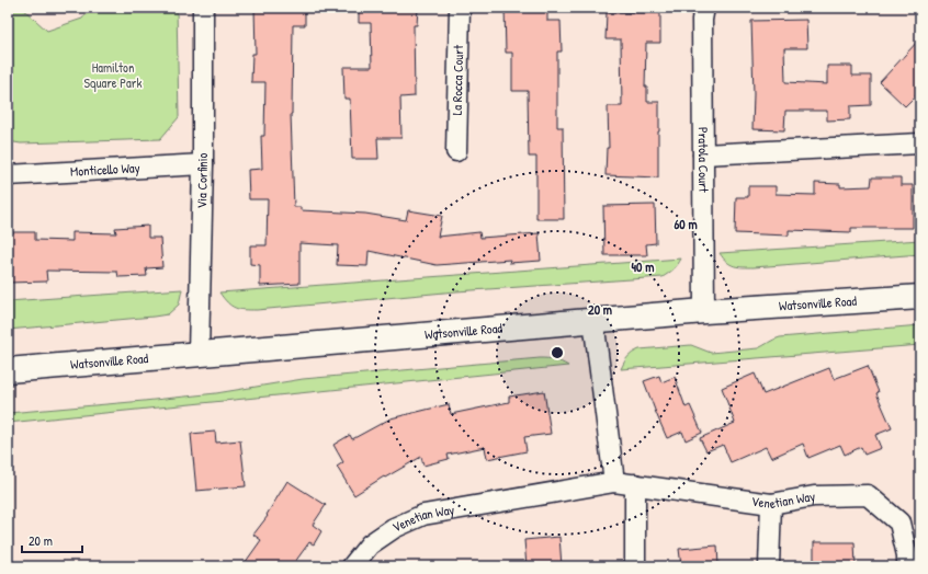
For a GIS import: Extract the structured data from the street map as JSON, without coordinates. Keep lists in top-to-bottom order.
{
  "streets": {
    "main road": ["Watsonville Road"],
    "street": [
      "La Rocca Court",
      "Pratola Court",
      "Monticello Way",
      "Via Corfinio",
      "Venetian Way"
    ]
  },
  "crossings": [
    ["Pratola Court", "Watsonville Road"],
    ["Monticello Way", "Via Corfinio"],
    ["Via Corfinio", "Watsonville Road"]
  ],
  "parks": ["Hamilton Square Park"],
  "scale_bar": "20 m",
  "rings": ["60 m", "40 m", "20 m"]
}
